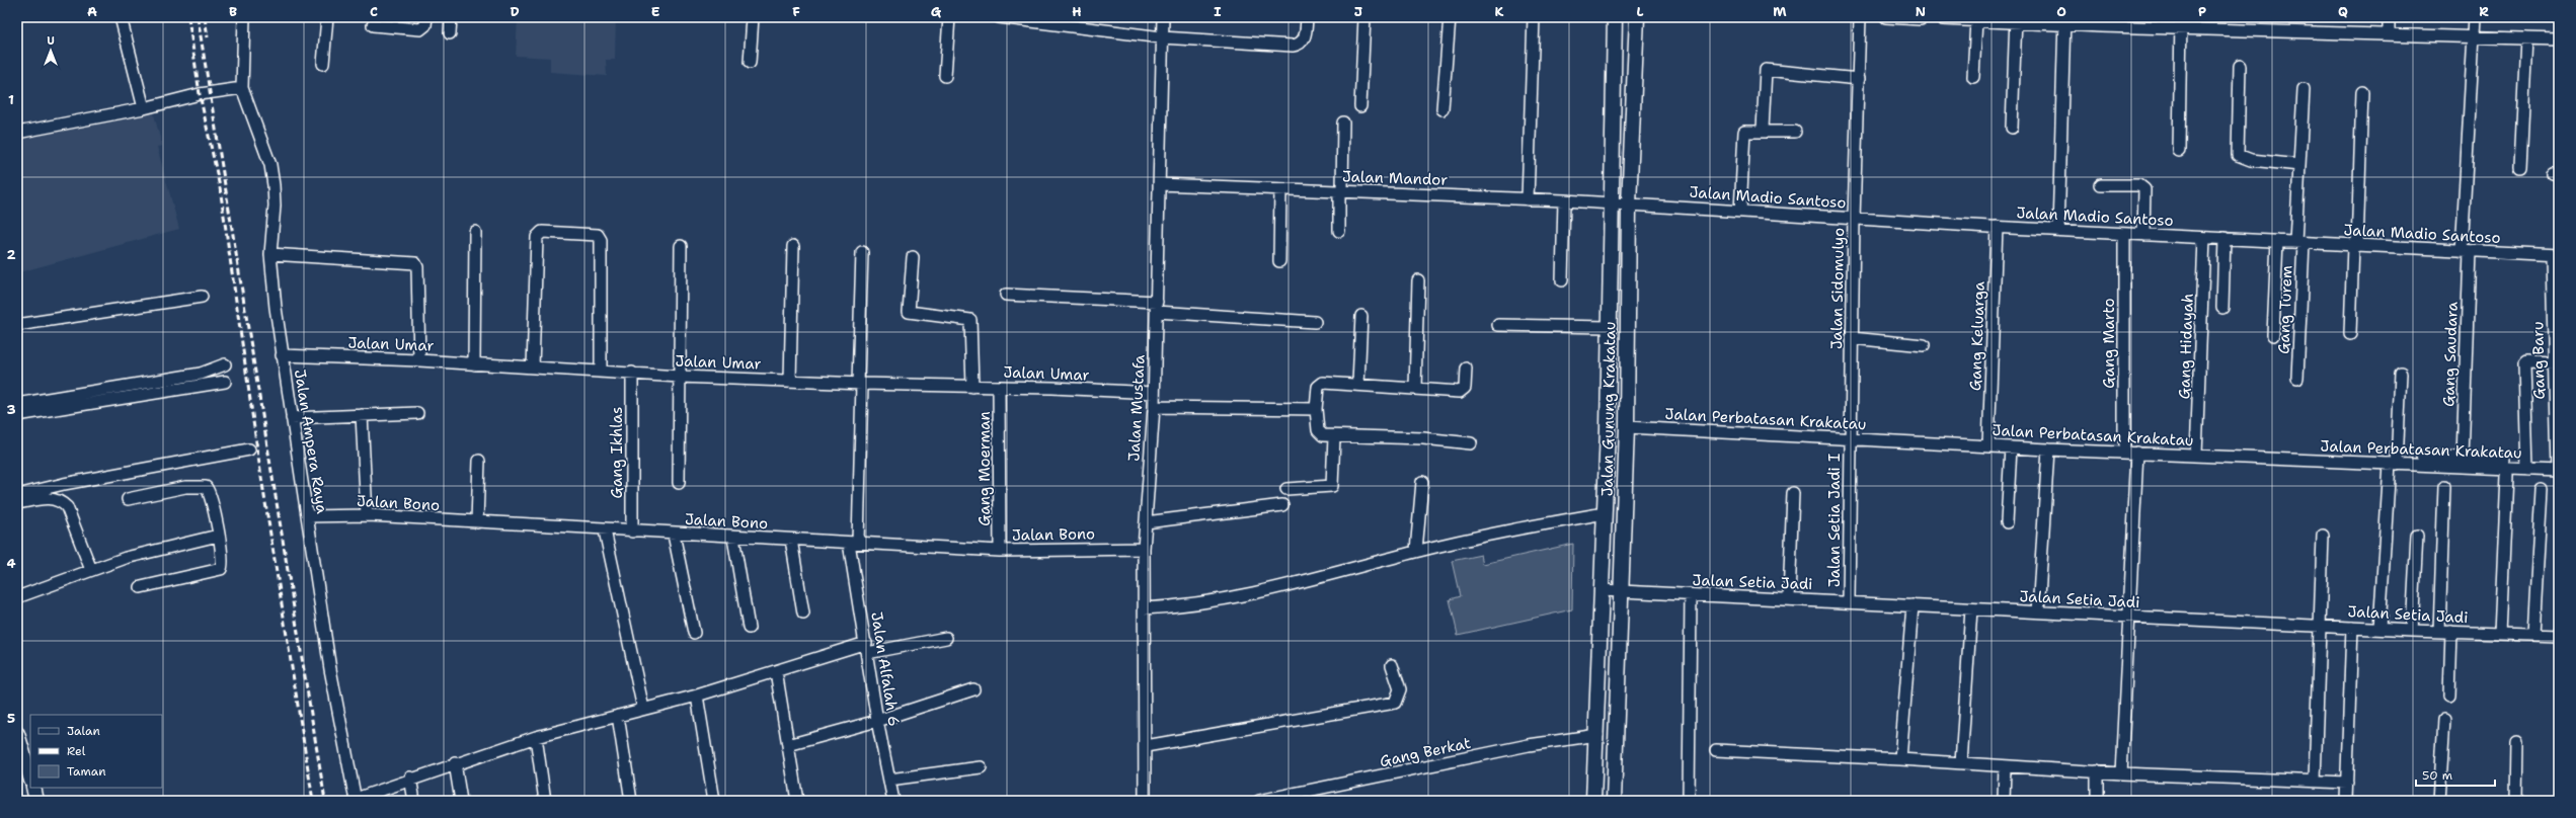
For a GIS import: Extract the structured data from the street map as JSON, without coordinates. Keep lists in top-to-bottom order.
{
  "streets": {
    "main road": ["Jalan Gunung Krakatau"],
    "street": [
      "Jalan Mandor",
      "Jalan Madio Santoso",
      "Jalan Sidomulyo",
      "Gang Turem",
      "Gang Keluarga",
      "Gang Marto",
      "Jalan Umar",
      "Gang Hidayah",
      "Gang Saudara",
      "Gang Baru",
      "Jalan Mustafa",
      "Jalan Perbatasan Krakatau",
      "Jalan Ampera Raya",
      "Gang Ikhlas",
      "Gang Moerman",
      "Jalan Bono",
      "Jalan Setia Jadi I",
      "Jalan Setia Jadi",
      "Jalan Alfalah 6",
      "Gang Berkat"
    ]
  },
  "crossings": [
    ["Jalan Mandor", "Jalan Madio Santoso"],
    ["Jalan Mandor", "Jalan Mustafa"],
    ["Jalan Mandor", "Jalan Gunung Krakatau"],
    ["Jalan Madio Santoso", "Jalan Sidomulyo"],
    ["Jalan Madio Santoso", "Gang Turem"],
    ["Jalan Madio Santoso", "Gang Keluarga"],
    ["Jalan Madio Santoso", "Gang Marto"],
    ["Jalan Madio Santoso", "Gang Hidayah"],
    ["Jalan Madio Santoso", "Gang Saudara"],
    ["Jalan Madio Santoso", "Gang Baru"],
    ["Jalan Madio Santoso", "Jalan Gunung Krakatau"],
    ["Jalan Sidomulyo", "Jalan Perbatasan Krakatau"],
    ["Jalan Sidomulyo", "Jalan Setia Jadi I"],
    ["Gang Keluarga", "Jalan Perbatasan Krakatau"],
    ["Gang Marto", "Jalan Perbatasan Krakatau"],
    ["Jalan Umar", "Jalan Mustafa"],
    ["Jalan Umar", "Jalan Ampera Raya"],
    ["Jalan Umar", "Gang Ikhlas"],
    ["Jalan Umar", "Gang Moerman"],
    ["Jalan Umar", "Jalan Alfalah 6"],
    ["Gang Hidayah", "Jalan Perbatasan Krakatau"],
    ["Gang Baru", "Jalan Perbatasan Krakatau"],
    ["Jalan Mustafa", "Jalan Bono"],
    ["Jalan Gunung Krakatau", "Jalan Perbatasan Krakatau"],
    ["Jalan Gunung Krakatau", "Jalan Setia Jadi"],
    ["Jalan Gunung Krakatau", "Gang Berkat"],
    ["Jalan Perbatasan Krakatau", "Jalan Setia Jadi I"],
    ["Jalan Ampera Raya", "Jalan Bono"],
    ["Gang Ikhlas", "Jalan Bono"],
    ["Gang Moerman", "Jalan Bono"],
    ["Jalan Bono", "Jalan Alfalah 6"],
    ["Jalan Setia Jadi I", "Jalan Setia Jadi"]
  ],
  "legend": ["Jalan", "Rel", "Taman"],
  "scale_bar": "50 m",
  "north": "top",
  "grid": {
    "columns": [
      "A",
      "B",
      "C",
      "D",
      "E",
      "F",
      "G",
      "H",
      "I",
      "J",
      "K",
      "L",
      "M",
      "N",
      "O",
      "P",
      "Q",
      "R"
    ],
    "rows": [
      "1",
      "2",
      "3",
      "4",
      "5"
    ]
  }
}
